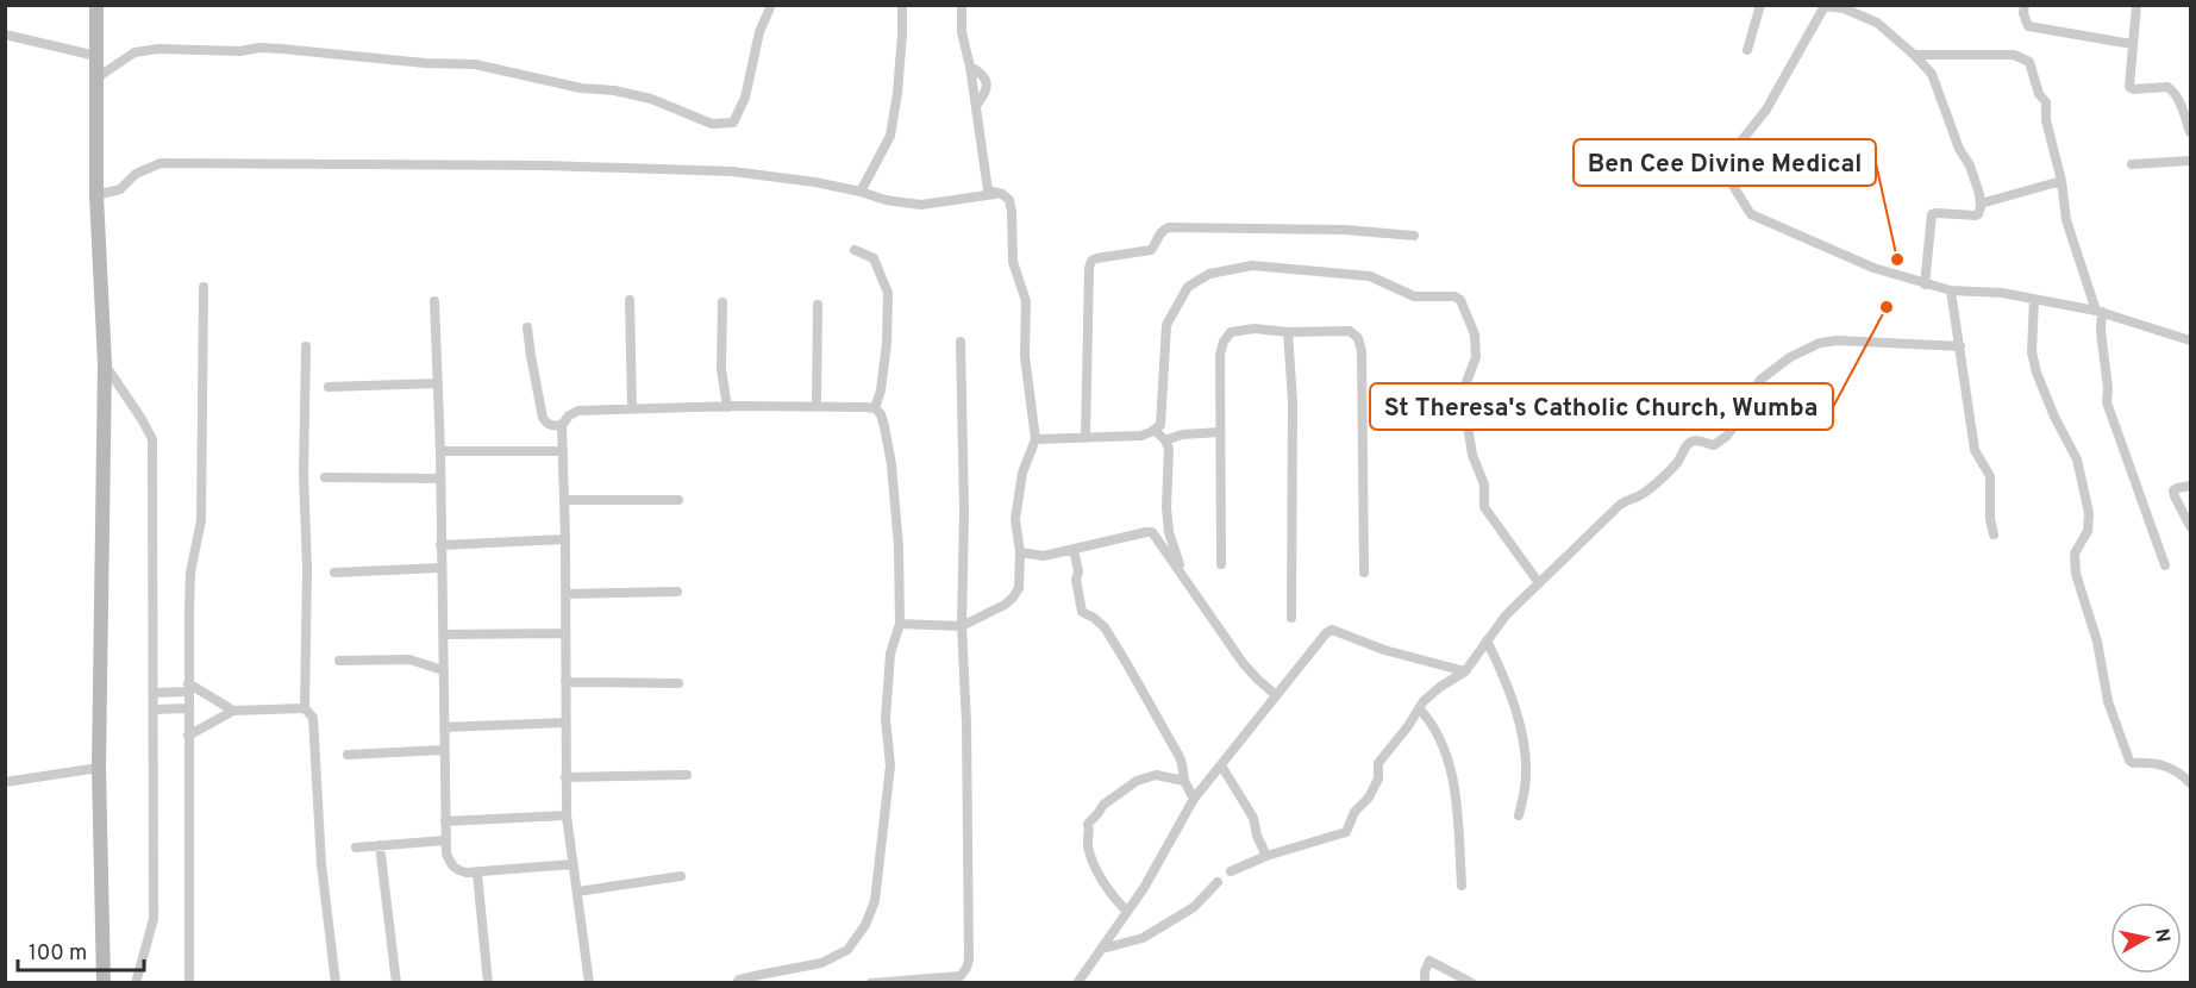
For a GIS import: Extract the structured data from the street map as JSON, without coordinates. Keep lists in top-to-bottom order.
{
  "places": ["Ben Cee Divine Medical", "St Theresa's Catholic Church, Wumba"],
  "scale_bar": "100 m",
  "north": "right"
}
